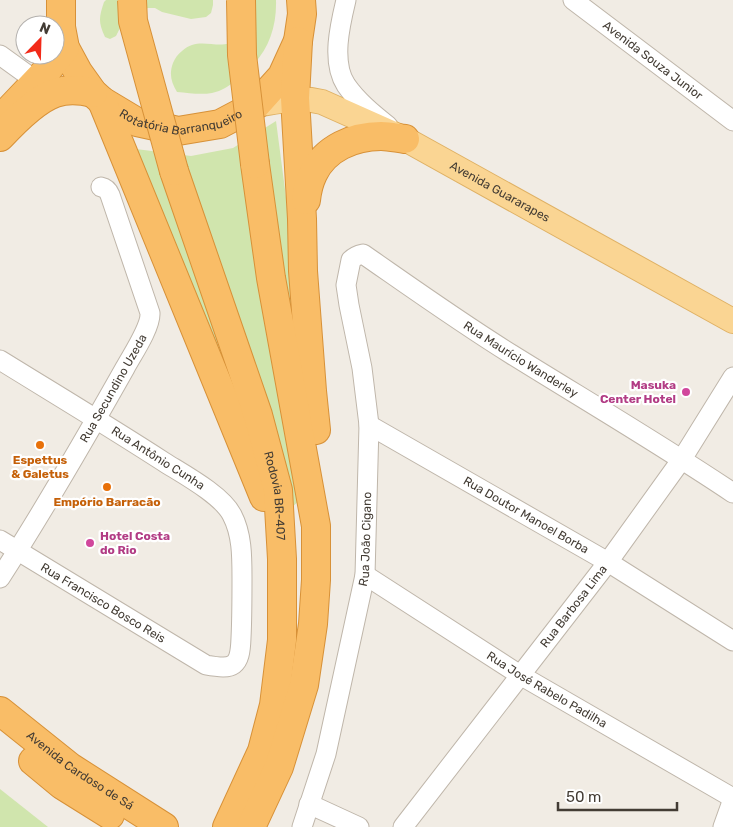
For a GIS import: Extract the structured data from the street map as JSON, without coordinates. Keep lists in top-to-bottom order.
{
  "streets": {
    "highway": ["Rotatória Barranqueiro", "Rodovia BR-407", "Avenida Cardoso de Sá"],
    "main road": ["Avenida Guararapes"],
    "street": [
      "Avenida Souza Junior",
      "Rua Maurício Wanderley",
      "Rua Secundino Uzeda",
      "Rua Antônio Cunha",
      "Rua Doutor Manoel Borba",
      "Rua João Cigano",
      "Rua Francisco Bosco Reis",
      "Rua Barbosa Lima",
      "Rua José Rabelo Padilha"
    ]
  },
  "crossings": [
    ["Rotatória Barranqueiro", "Avenida Guararapes"],
    ["Rua Maurício Wanderley", "Rua João Cigano"],
    ["Rua Maurício Wanderley", "Rua Barbosa Lima"],
    ["Rua Secundino Uzeda", "Rua Antônio Cunha"],
    ["Rua Secundino Uzeda", "Rua Francisco Bosco Reis"],
    ["Rua Antônio Cunha", "Rua Francisco Bosco Reis"],
    ["Rua Doutor Manoel Borba", "Rua João Cigano"],
    ["Rua Doutor Manoel Borba", "Rua Barbosa Lima"],
    ["Rua João Cigano", "Rua José Rabelo Padilha"],
    ["Rua Barbosa Lima", "Rua José Rabelo Padilha"]
  ],
  "places": [
    "Masuka Center Hotel",
    "Espettus & Galetus",
    "Empório Barracão",
    "Hotel Costa do Rio"
  ],
  "scale_bar": "50 m",
  "north": "top right"
}
